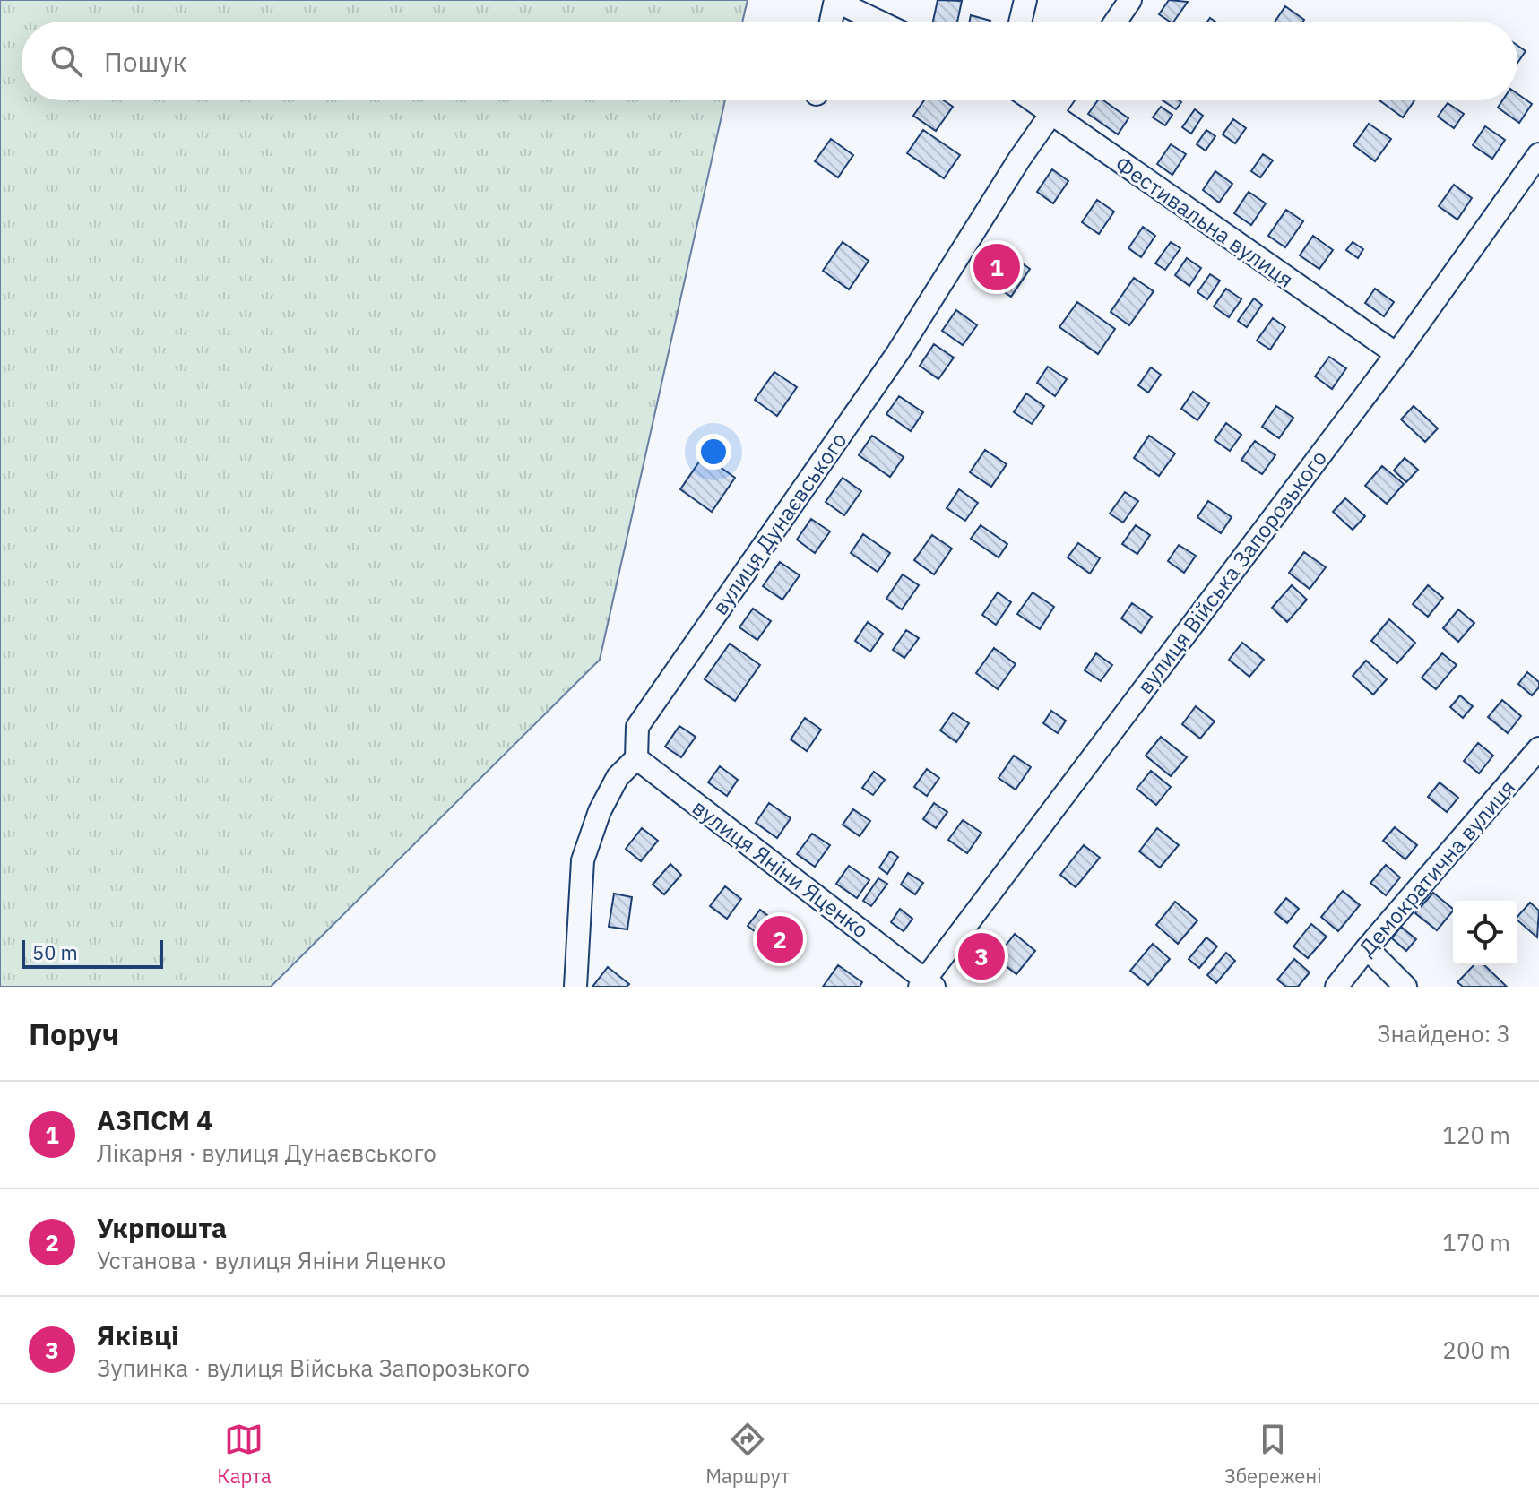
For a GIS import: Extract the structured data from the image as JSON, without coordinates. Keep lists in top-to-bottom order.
{
  "streets": {
    "street": [
      "Фестивальна вулиця",
      "вулиця Дунаєвського",
      "вулиця Війська Запорозького",
      "Демократична вулиця",
      "вулиця Яніни Яценко"
    ]
  },
  "crossings": [
    ["Фестивальна вулиця", "вулиця Дунаєвського"],
    ["Фестивальна вулиця", "вулиця Війська Запорозького"],
    ["вулиця Дунаєвського", "вулиця Яніни Яценко"],
    ["вулиця Війська Запорозького", "вулиця Яніни Яценко"]
  ],
  "scale_bar": "50 m",
  "page": {
    "search": "Пошук",
    "pins": ["1", "2", "3"],
    "scale": "50 m",
    "heading": ["Поруч", "Знайдено: 3"],
    "list": [
      {
        "mark": "1",
        "name": "АЗПСМ 4",
        "note": "Лікарня · вулиця Дунаєвського",
        "value": "120 m"
      },
      {
        "mark": "2",
        "name": "Укрпошта",
        "note": "Установа · вулиця Яніни Яценко",
        "value": "170 m"
      },
      {
        "mark": "3",
        "name": "Яківці",
        "note": "Зупинка · вулиця Війська Запорозького",
        "value": "200 m"
      }
    ],
    "nav": ["Карта", "Маршрут", "Збережені"]
  }
}
